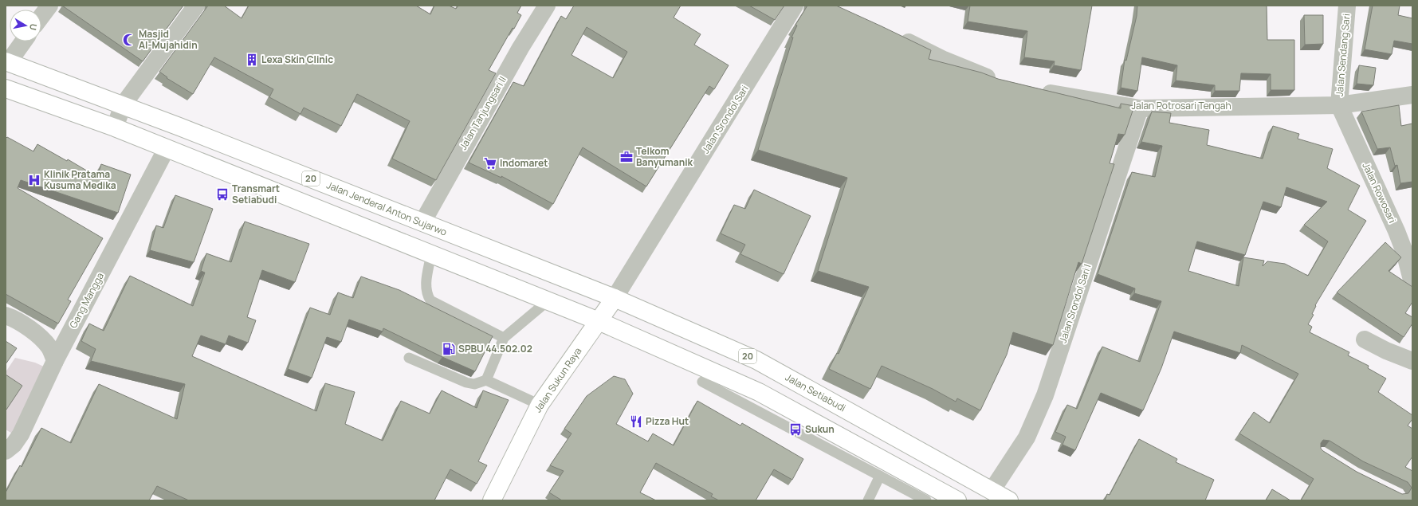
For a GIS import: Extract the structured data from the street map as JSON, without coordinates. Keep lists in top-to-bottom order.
{
  "streets": {
    "main road": [
      "20",
      "Jalan Jenderal Anton Sujarwo",
      "Jalan Sukun Raya",
      "Jalan Setiabudi"
    ],
    "street": [
      "Jalan Sendang Sari",
      "Jalan Potrosari Tengah",
      "Jalan Tanjungsari II",
      "Jalan Srondol Sari",
      "Jalan Rowosari",
      "Gang Mangga",
      "Jalan Srondol Sari I"
    ]
  },
  "crossings": [
    ["Jalan Sendang Sari", "Jalan Potrosari Tengah"],
    ["Jalan Sendang Sari", "Jalan Rowosari"],
    ["Jalan Potrosari Tengah", "Jalan Rowosari"],
    ["Jalan Potrosari Tengah", "Jalan Srondol Sari I"],
    ["Jalan Tanjungsari II", "Jalan Jenderal Anton Sujarwo"],
    ["Jalan Srondol Sari", "Jalan Jenderal Anton Sujarwo"],
    ["Jalan Srondol Sari", "Jalan Sukun Raya"],
    ["Jalan Srondol Sari", "Jalan Setiabudi"],
    ["Jalan Jenderal Anton Sujarwo", "Jalan Sukun Raya"],
    ["Jalan Jenderal Anton Sujarwo", "Jalan Setiabudi"],
    ["Jalan Srondol Sari I", "Jalan Setiabudi"],
    ["Jalan Sukun Raya", "Jalan Setiabudi"]
  ],
  "places": {
    "mosque": ["Masjid Al-Mujahidin"],
    "building": ["Lexa Skin Clinic"],
    "office": ["Telkom Banyumanik"],
    "supermarket": ["Indomaret"],
    "hospital": ["Klinik Pratama Kusuma Medika"],
    "bus stop": ["Transmart Setiabudi", "Sukun"],
    "fuel station": ["SPBU 44.502.02"],
    "restaurant": ["Pizza Hut"]
  },
  "north": "right"
}
